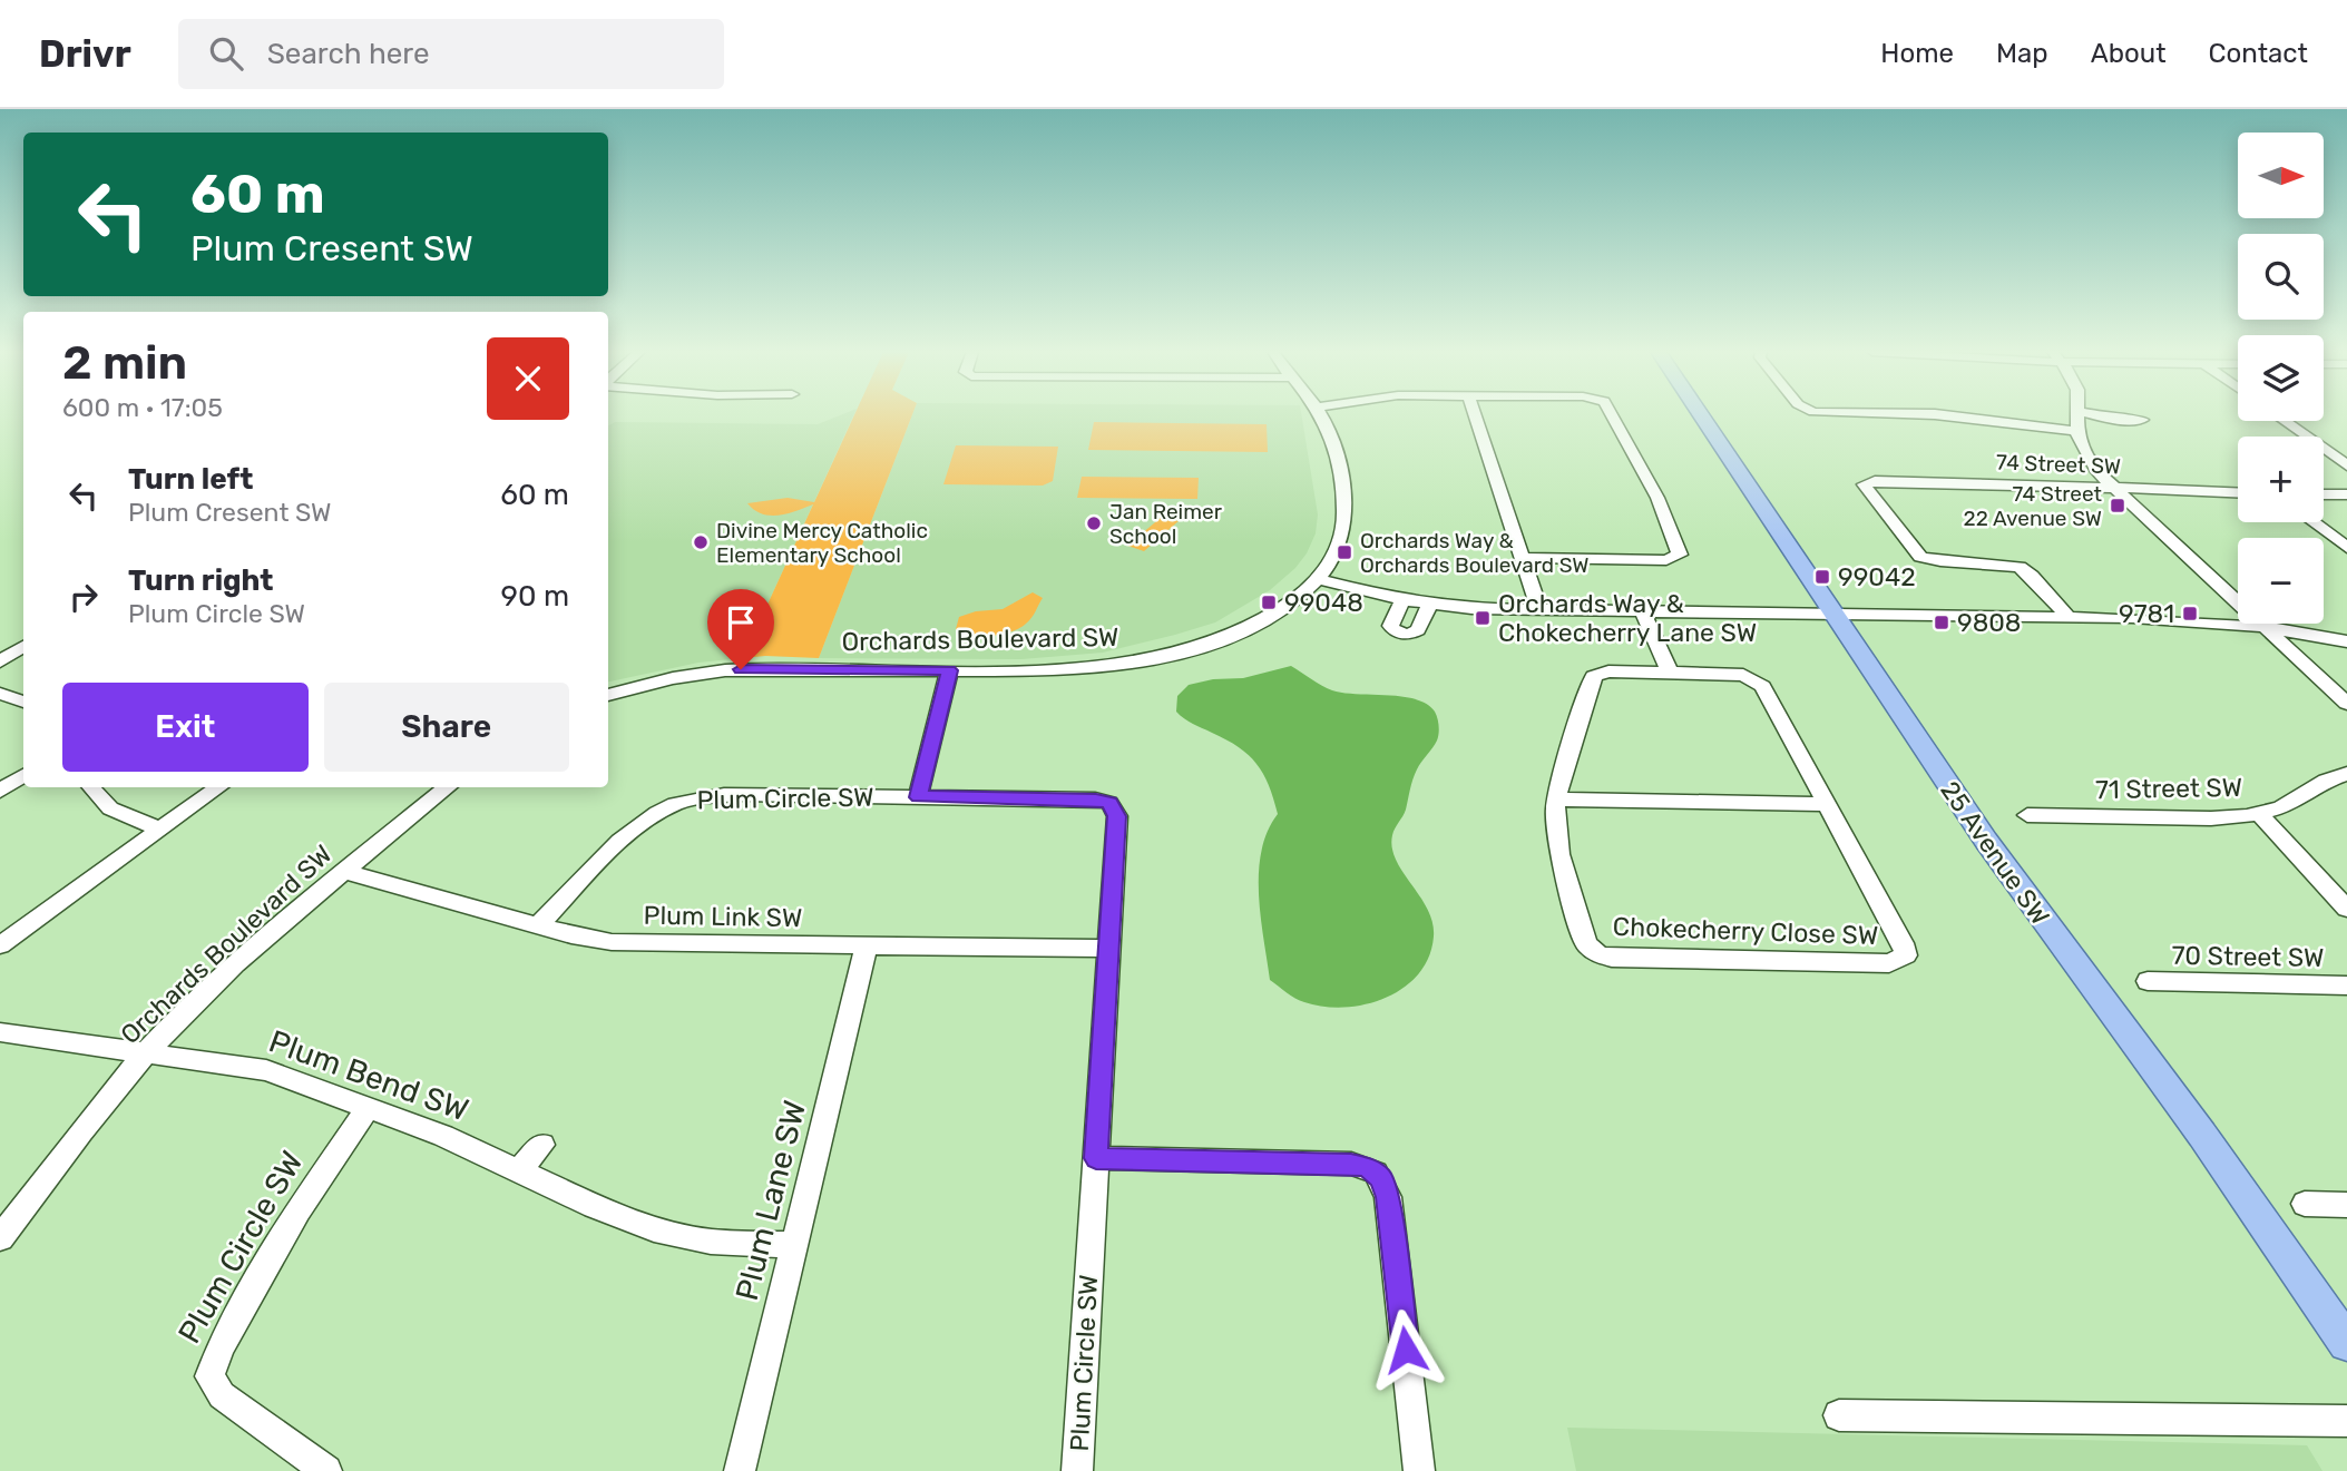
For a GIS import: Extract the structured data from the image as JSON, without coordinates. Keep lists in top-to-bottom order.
{
  "streets": {
    "main road": ["25 Avenue SW"],
    "street": [
      "74 Street SW",
      "Orchards Boulevard SW",
      "71 Street SW",
      "Plum Circle SW",
      "Plum Link SW",
      "Chokecherry Close SW",
      "70 Street SW",
      "Plum Bend SW",
      "Plum Lane SW"
    ]
  },
  "crossings": [
    ["Orchards Boulevard SW", "Plum Link SW"],
    ["Orchards Boulevard SW", "Plum Bend SW"],
    ["Plum Circle SW", "Plum Link SW"],
    ["Plum Circle SW", "Plum Bend SW"],
    ["Plum Link SW", "Plum Lane SW"],
    ["Plum Bend SW", "Plum Lane SW"]
  ],
  "places": {
    "transit": [
      "74 Street 22 Avenue SW",
      "Orchards Way & Orchards Boulevard SW",
      "99042",
      "99048",
      "9781",
      "Orchards Way & Chokecherry Lane SW",
      "9808"
    ],
    "other": ["Jan Reimer School", "Divine Mercy Catholic Elementary School"]
  },
  "north": "right",
  "page": {
    "header": "Drivr",
    "search": "Search here",
    "nav": [
      "Home",
      "Map",
      "About",
      "Contact"
    ],
    "map_buttons": ["+", "−"],
    "turn": ["60 m", "Plum Cresent SW"],
    "heading": ["2 min", "600 m · 17:05"],
    "list": [
      {
        "name": "Turn left",
        "note": "Plum Cresent SW",
        "value": "60 m"
      },
      {
        "name": "Turn right",
        "note": "Plum Circle SW",
        "value": "90 m"
      }
    ],
    "buttons": ["Exit", "Share"]
  }
}
